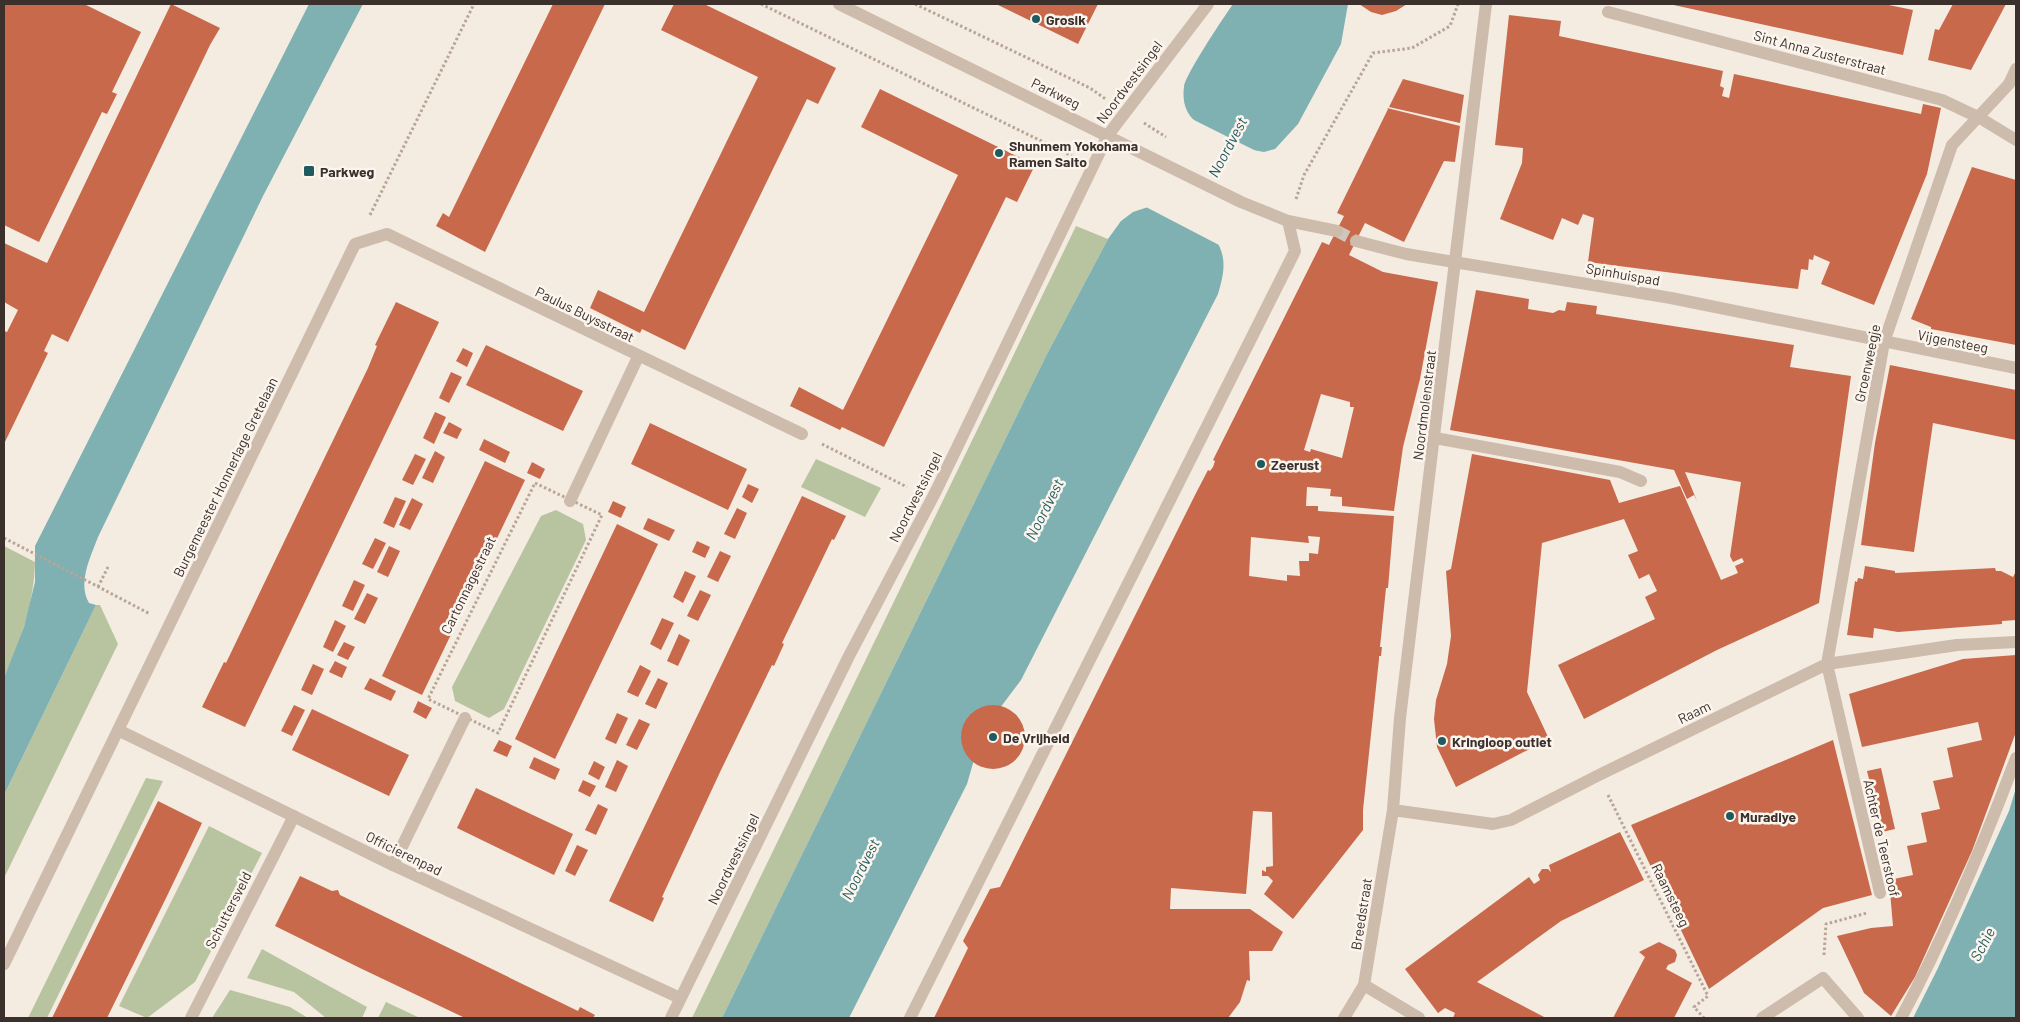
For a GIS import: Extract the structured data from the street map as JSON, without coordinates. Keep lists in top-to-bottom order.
{
  "streets": {
    "street": [
      "Sint Anna Zusterstraat",
      "Noordvestsingel",
      "Parkweg",
      "Spinhuispad",
      "Paulus Buysstraat",
      "Vijgensteeg",
      "Groenweegje",
      "Noordmolenstraat",
      "Burgemeester Honnerlage Gretelaan",
      "Raam",
      "Achter de Teerstoof",
      "Officierenpad",
      "Schuttersveld",
      "Breedstraat"
    ],
    "path": ["Cartonnagestraat", "Raamsteeg"]
  },
  "crossings": [
    ["Sint Anna Zusterstraat", "Groenweegje"],
    ["Noordvestsingel", "Parkweg"],
    ["Noordvestsingel", "Officierenpad"],
    ["Spinhuispad", "Vijgensteeg"],
    ["Spinhuispad", "Groenweegje"],
    ["Spinhuispad", "Noordmolenstraat"],
    ["Paulus Buysstraat", "Burgemeester Honnerlage Gretelaan"],
    ["Vijgensteeg", "Groenweegje"],
    ["Groenweegje", "Raam"],
    ["Groenweegje", "Achter de Teerstoof"],
    ["Noordmolenstraat", "Raam"],
    ["Noordmolenstraat", "Breedstraat"],
    ["Burgemeester Honnerlage Gretelaan", "Officierenpad"],
    ["Raam", "Achter de Teerstoof"],
    ["Raam", "Raamsteeg"],
    ["Raam", "Breedstraat"],
    ["Officierenpad", "Schuttersveld"]
  ],
  "water": ["Noordvest", "Schie"],
  "places": {
    "other": [
      "Grosik",
      "Shunmem Yokohama Ramen Saito",
      "Zeerust",
      "De Vrijheid",
      "Kringloop outlet",
      "Muradiye"
    ],
    "transit": ["Parkweg"]
  }
}
